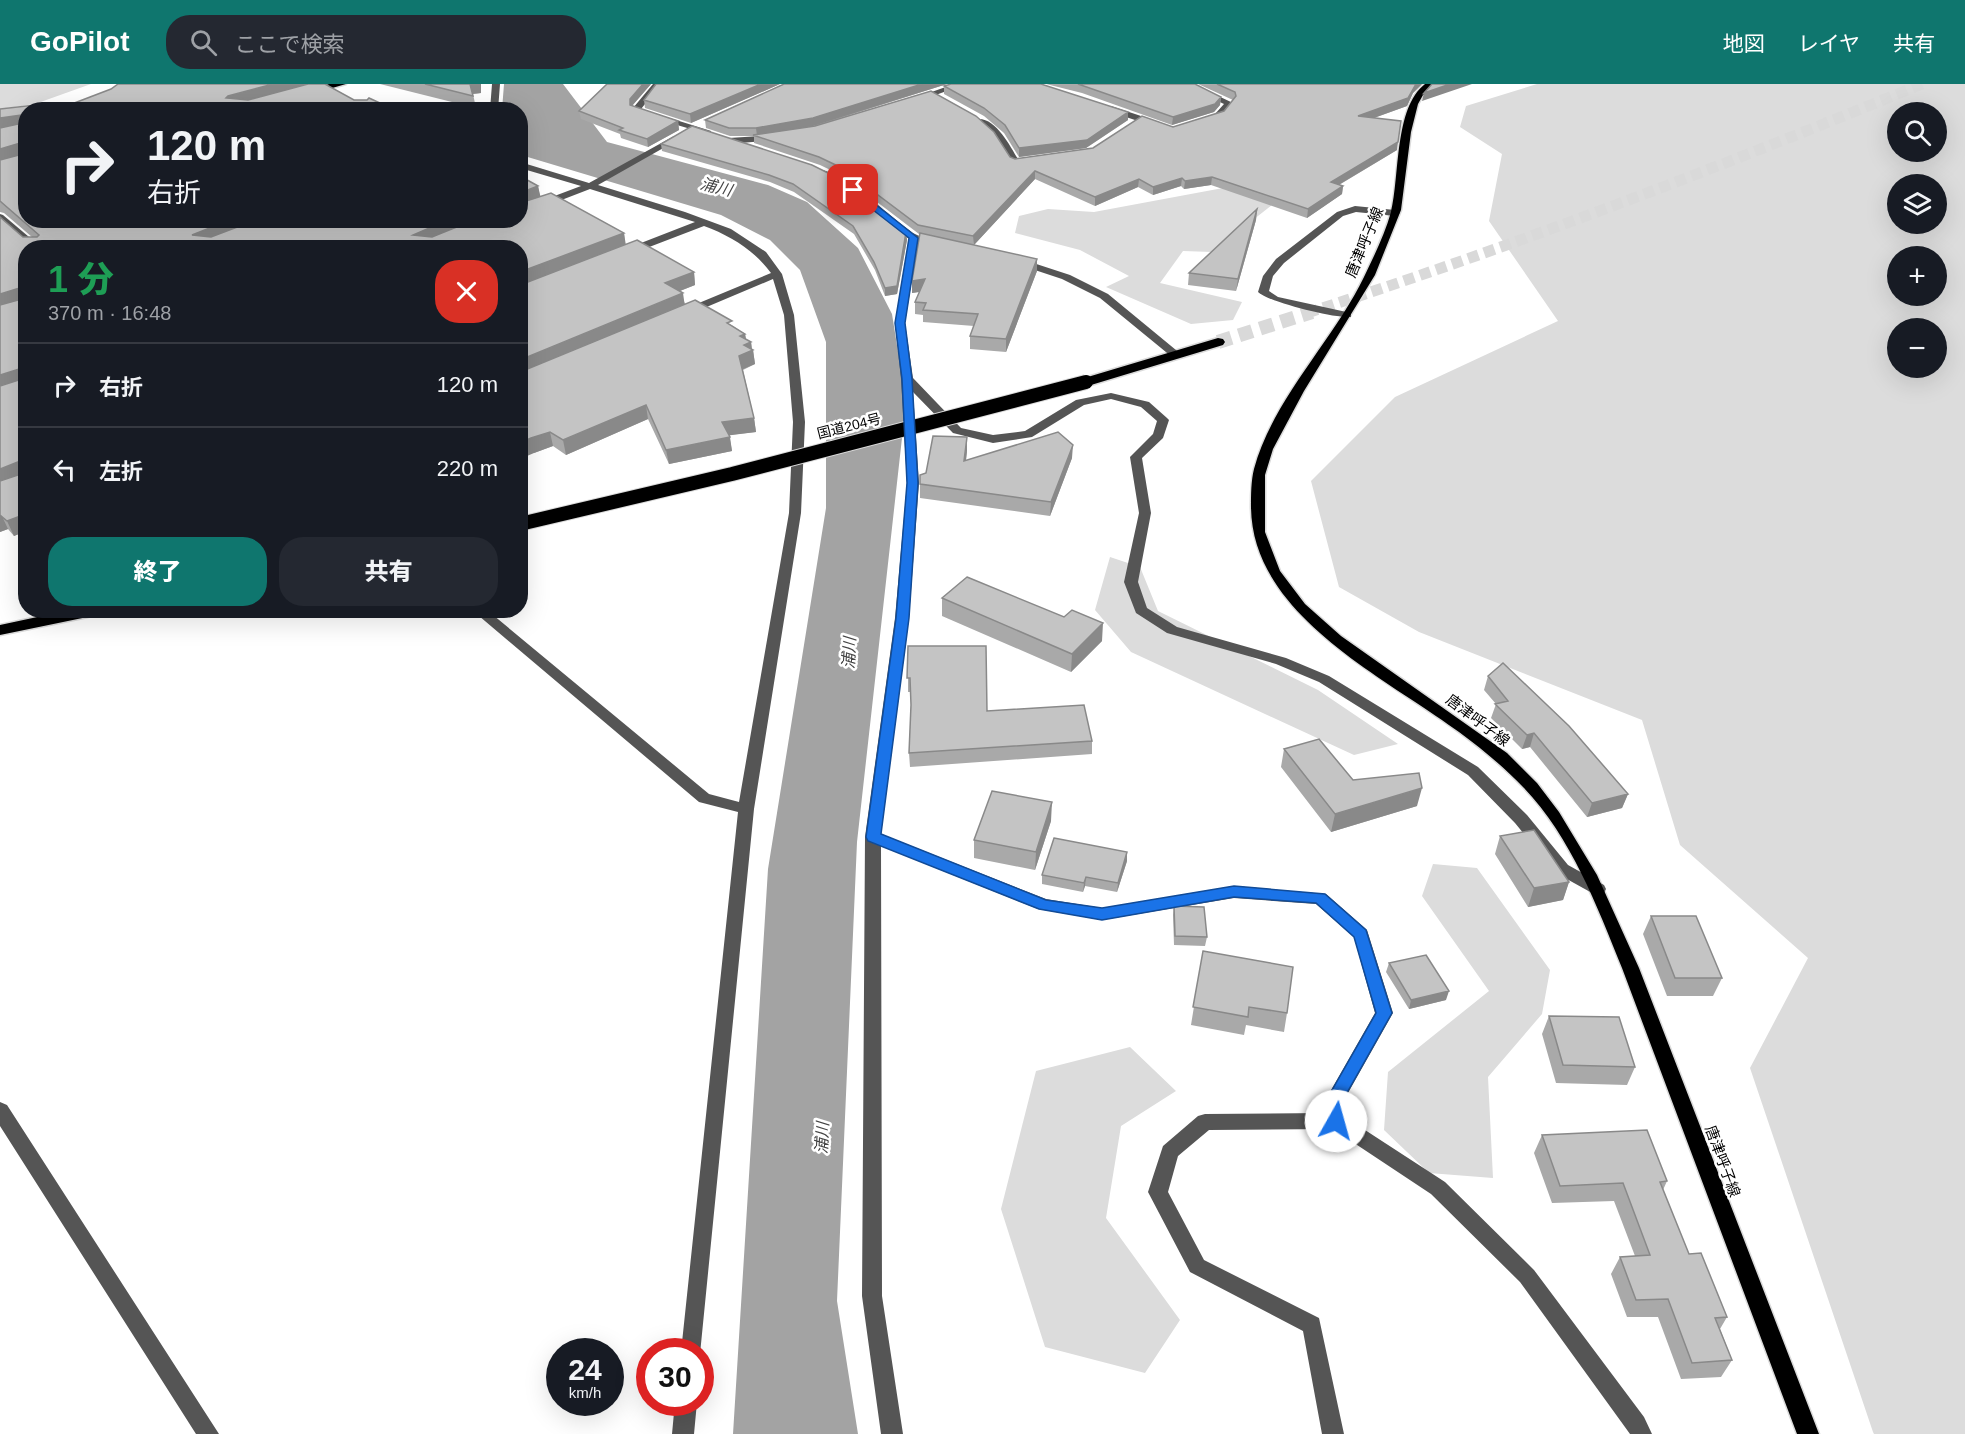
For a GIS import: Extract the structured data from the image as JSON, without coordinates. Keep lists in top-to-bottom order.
{
  "streets": {
    "highway": ["国道204号"],
    "main road": ["唐津呼子線"]
  },
  "water": ["浦川"],
  "page": {
    "header": "GoPilot",
    "search": "ここで検索",
    "nav": ["地図", "レイヤ", "共有"],
    "map_buttons": ["+", "−"],
    "turn": ["120 m", "右折"],
    "heading": ["1 分", "370 m · 16:48"],
    "list": [
      {
        "name": "右折",
        "value": "120 m"
      },
      {
        "name": "左折",
        "value": "220 m"
      }
    ],
    "buttons": ["終了", "共有"],
    "speed": "24 km/h",
    "limit": "30"
  }
}
